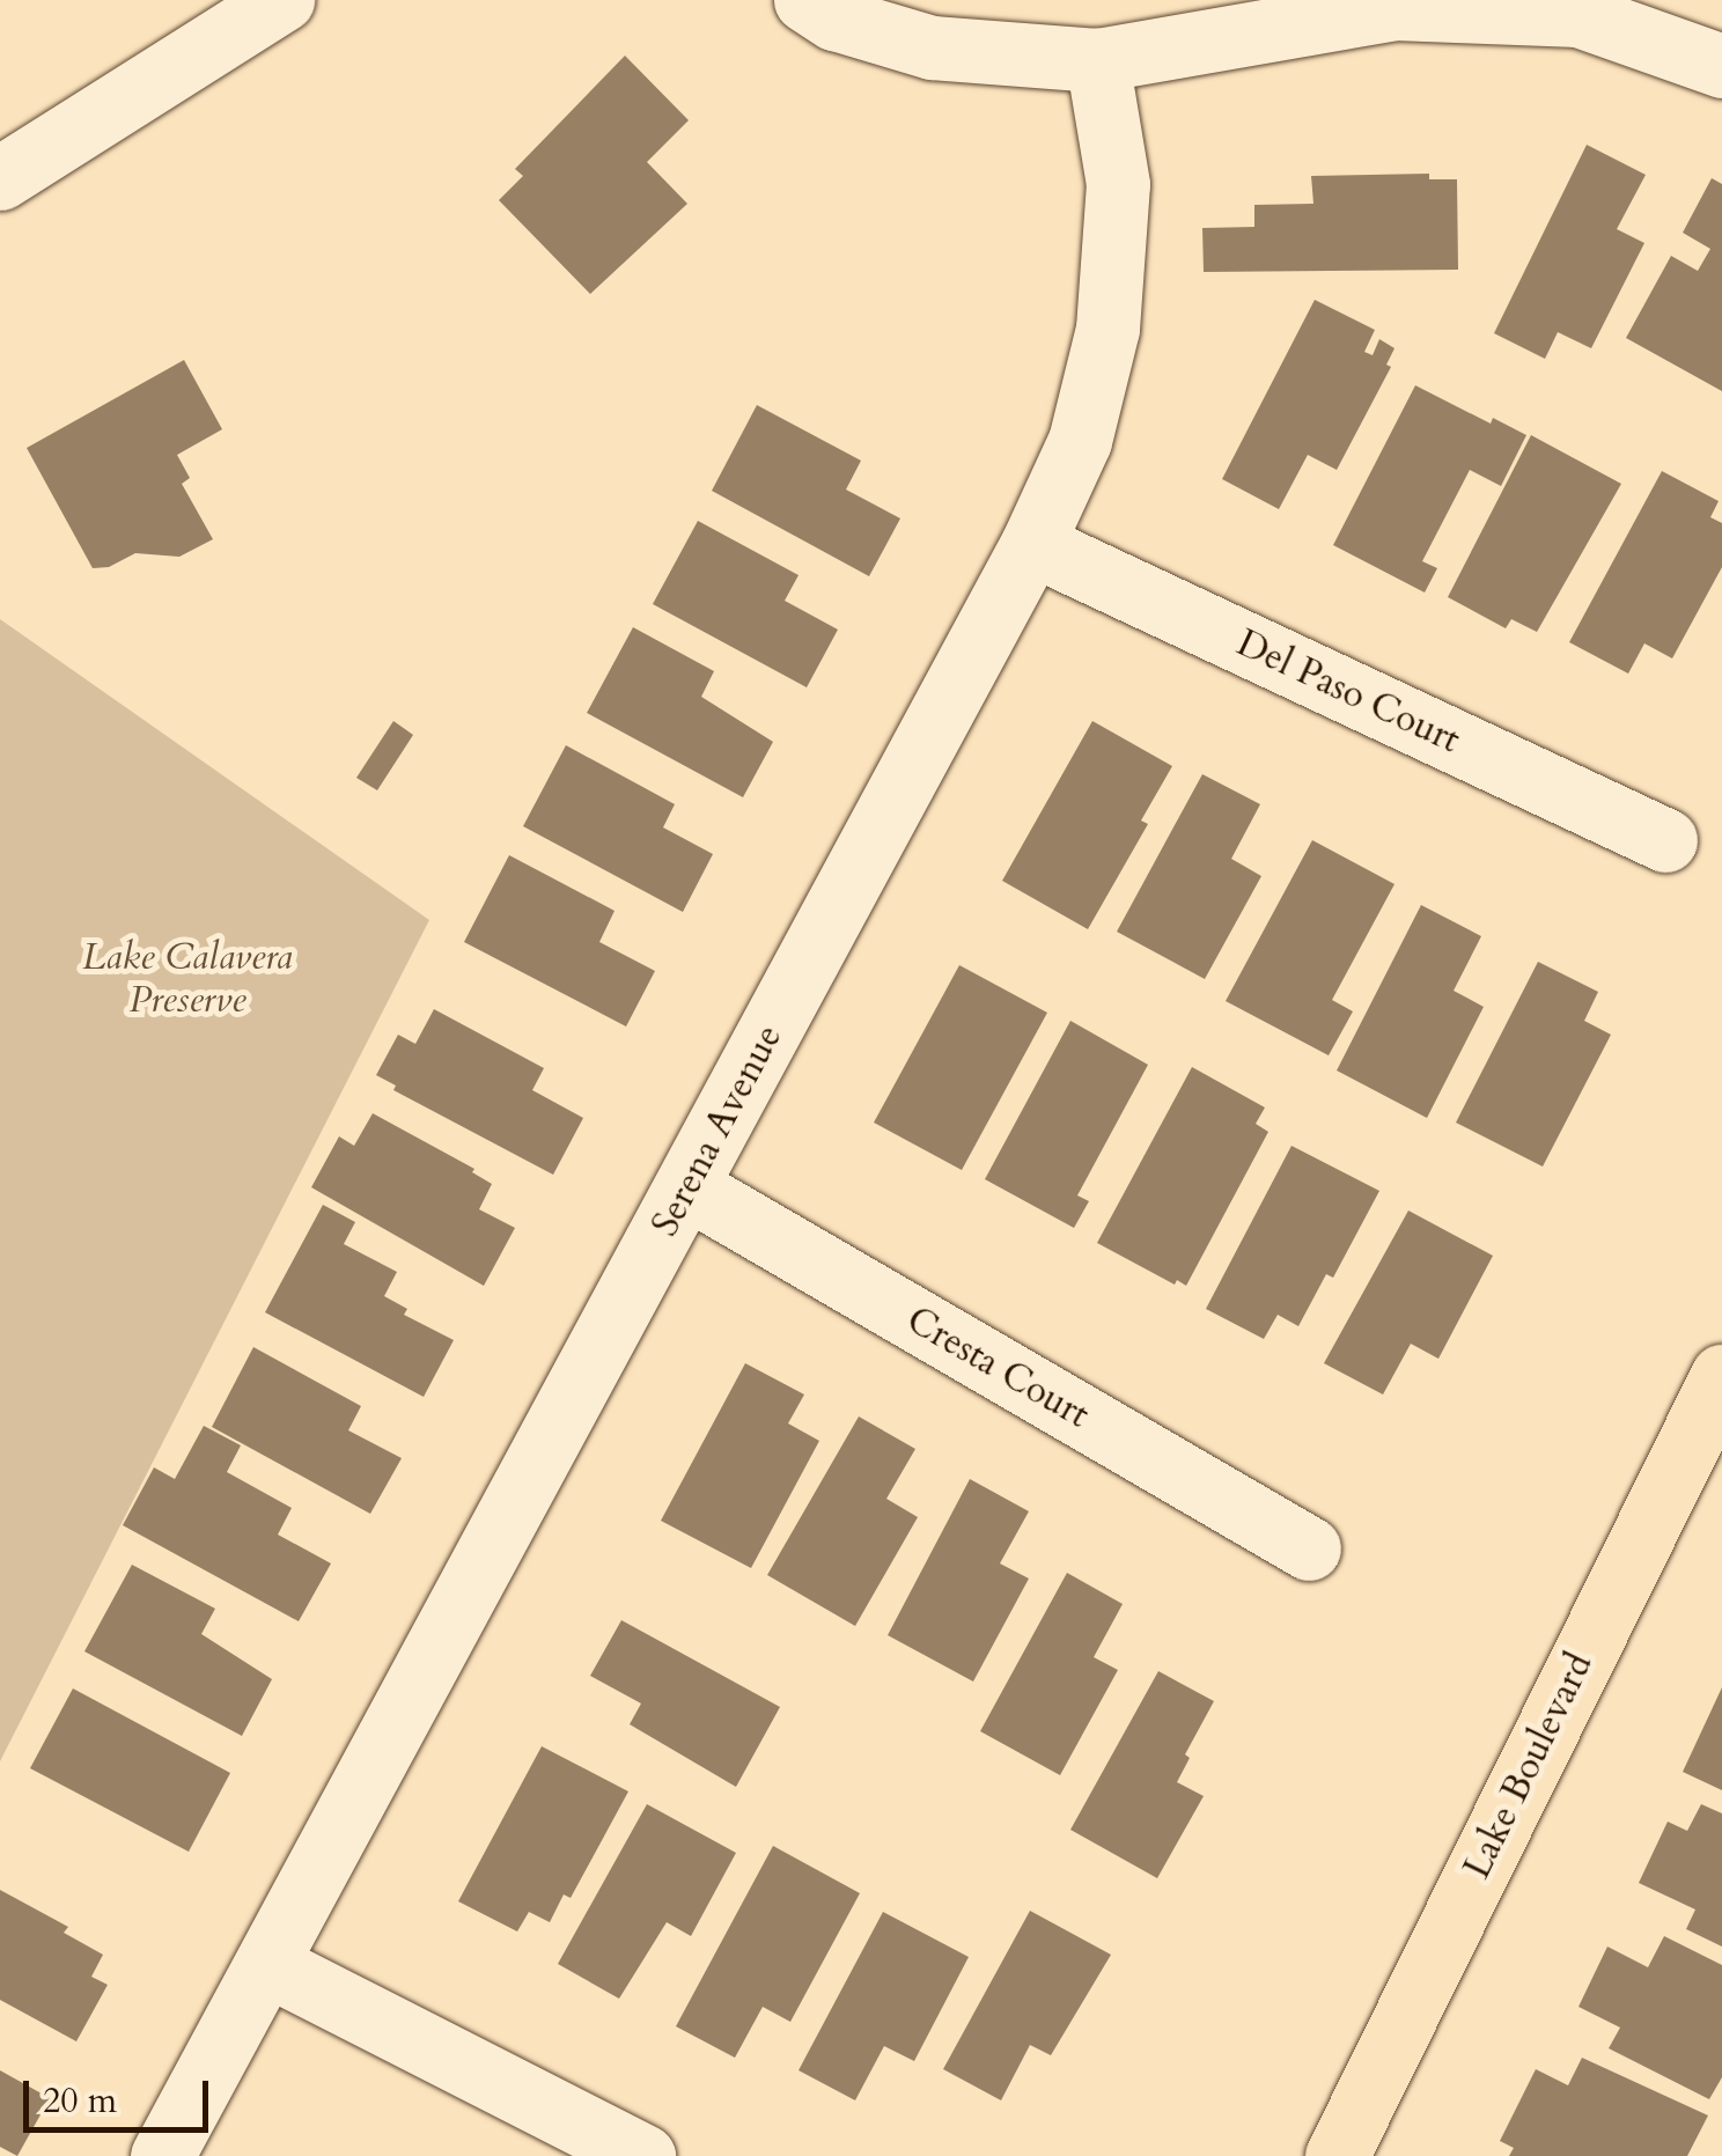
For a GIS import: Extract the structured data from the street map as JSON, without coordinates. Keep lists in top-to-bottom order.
{
  "streets": {
    "main road": ["Lake Boulevard"],
    "street": ["Del Paso Court", "Serena Avenue", "Cresta Court"]
  },
  "crossings": [
    ["Del Paso Court", "Serena Avenue"],
    ["Serena Avenue", "Cresta Court"]
  ],
  "parks": ["Lake Calavera Preserve"],
  "scale_bar": "20 m"
}
